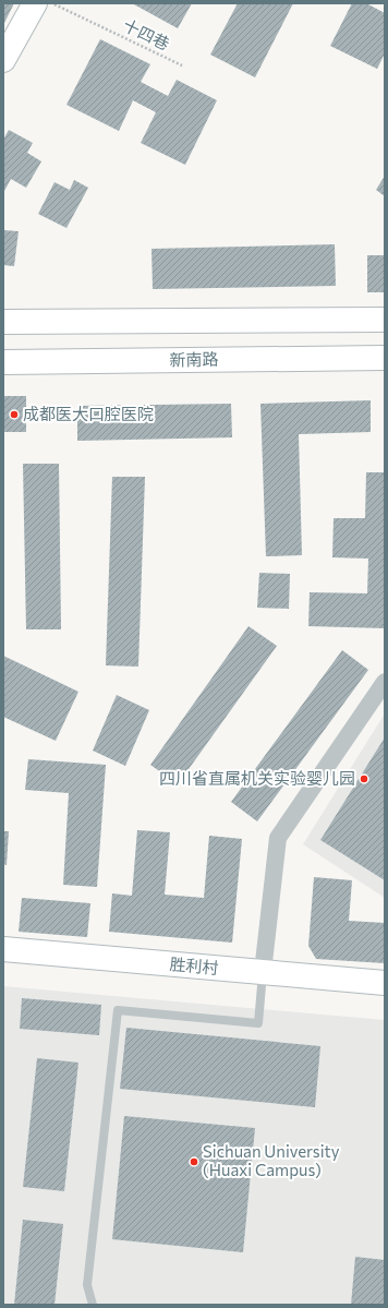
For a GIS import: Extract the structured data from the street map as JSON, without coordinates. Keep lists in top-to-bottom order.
{
  "streets": {
    "main road": ["新南路", "胜利村"],
    "path": ["十四巷"]
  },
  "places": ["成都医大口腔医院", "四川省直属机关实验婴儿园", "Sichuan University (Huaxi Campus)"]
}
